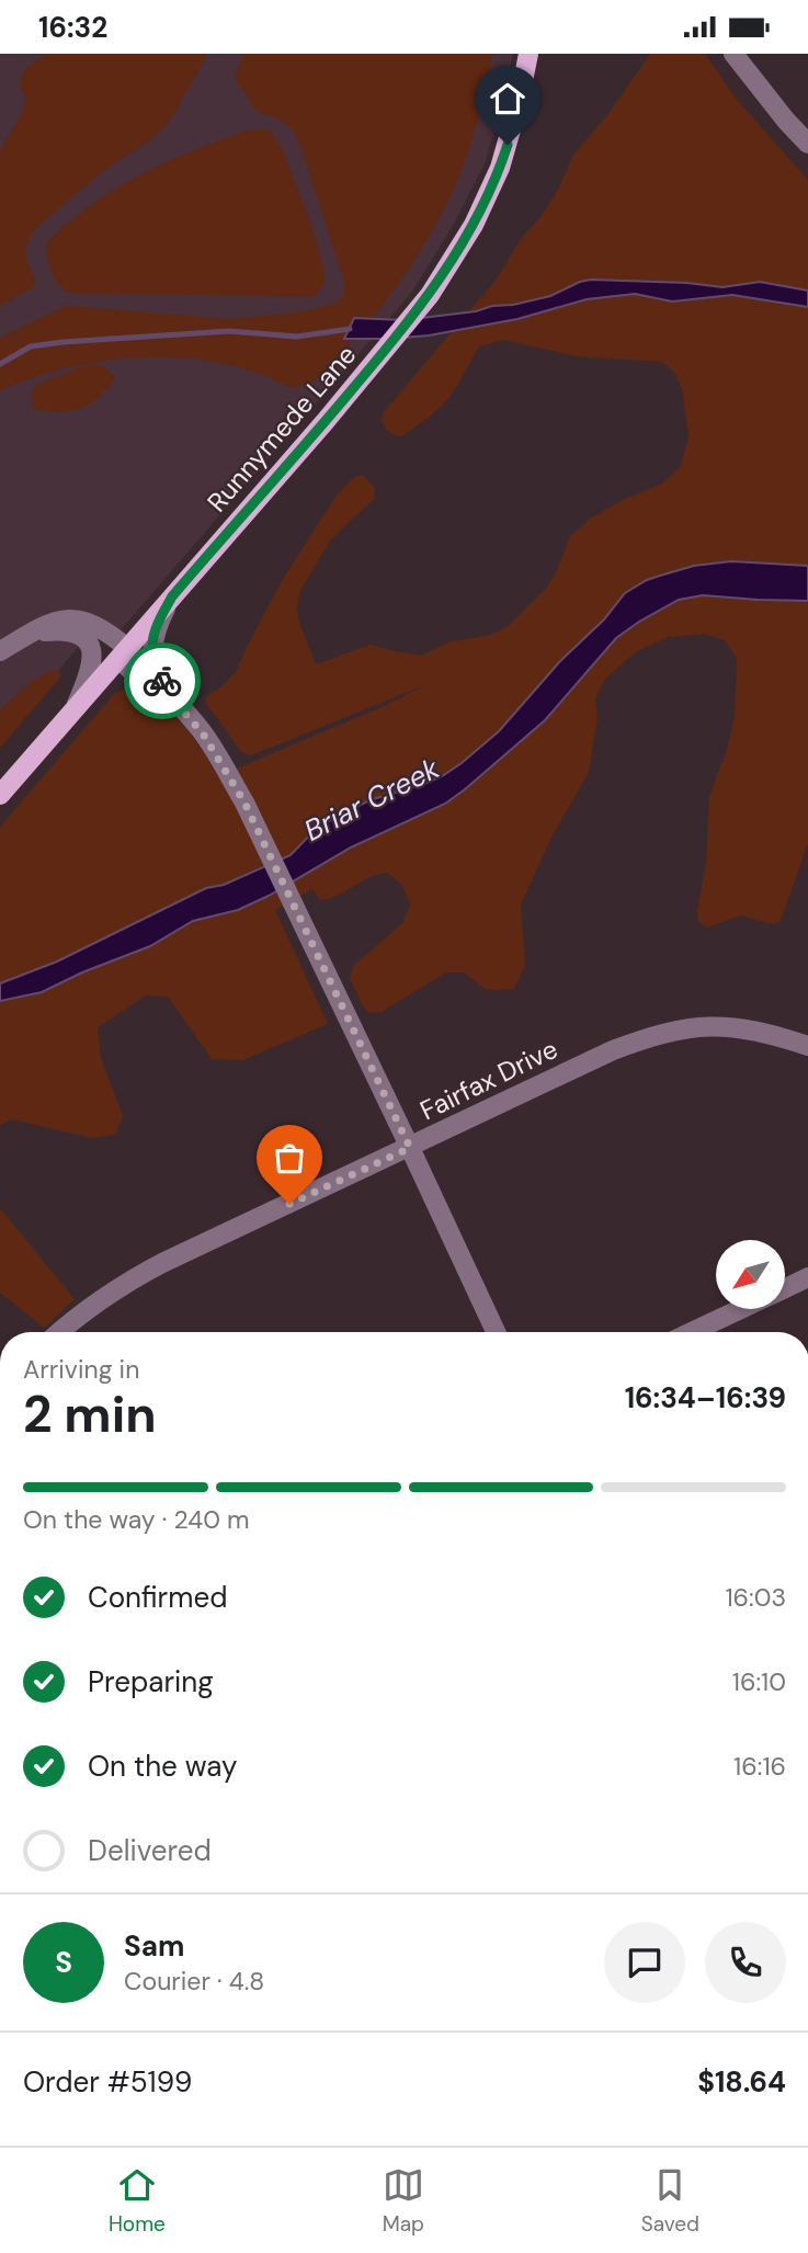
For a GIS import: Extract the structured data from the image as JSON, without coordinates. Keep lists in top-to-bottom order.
{
  "streets": {
    "main road": ["Runnymede Lane"],
    "street": ["Fairfax Drive"]
  },
  "water": ["Briar Creek"],
  "north": "bottom left",
  "page": {
    "status": "16:32",
    "heading": ["2 min", "Arriving in", "16:34–16:39"],
    "panel": [
      "Sam",
      "Courier · 4.8",
      "Order #5199",
      "$18.64"
    ],
    "bar": "On the way · 240 m",
    "list": [
      ["Confirmed", "16:03"],
      ["Preparing", "16:10"],
      ["On the way", "16:16"],
      "Delivered"
    ],
    "round": "S",
    "tabs": ["Home", "Map", "Saved"]
  }
}
